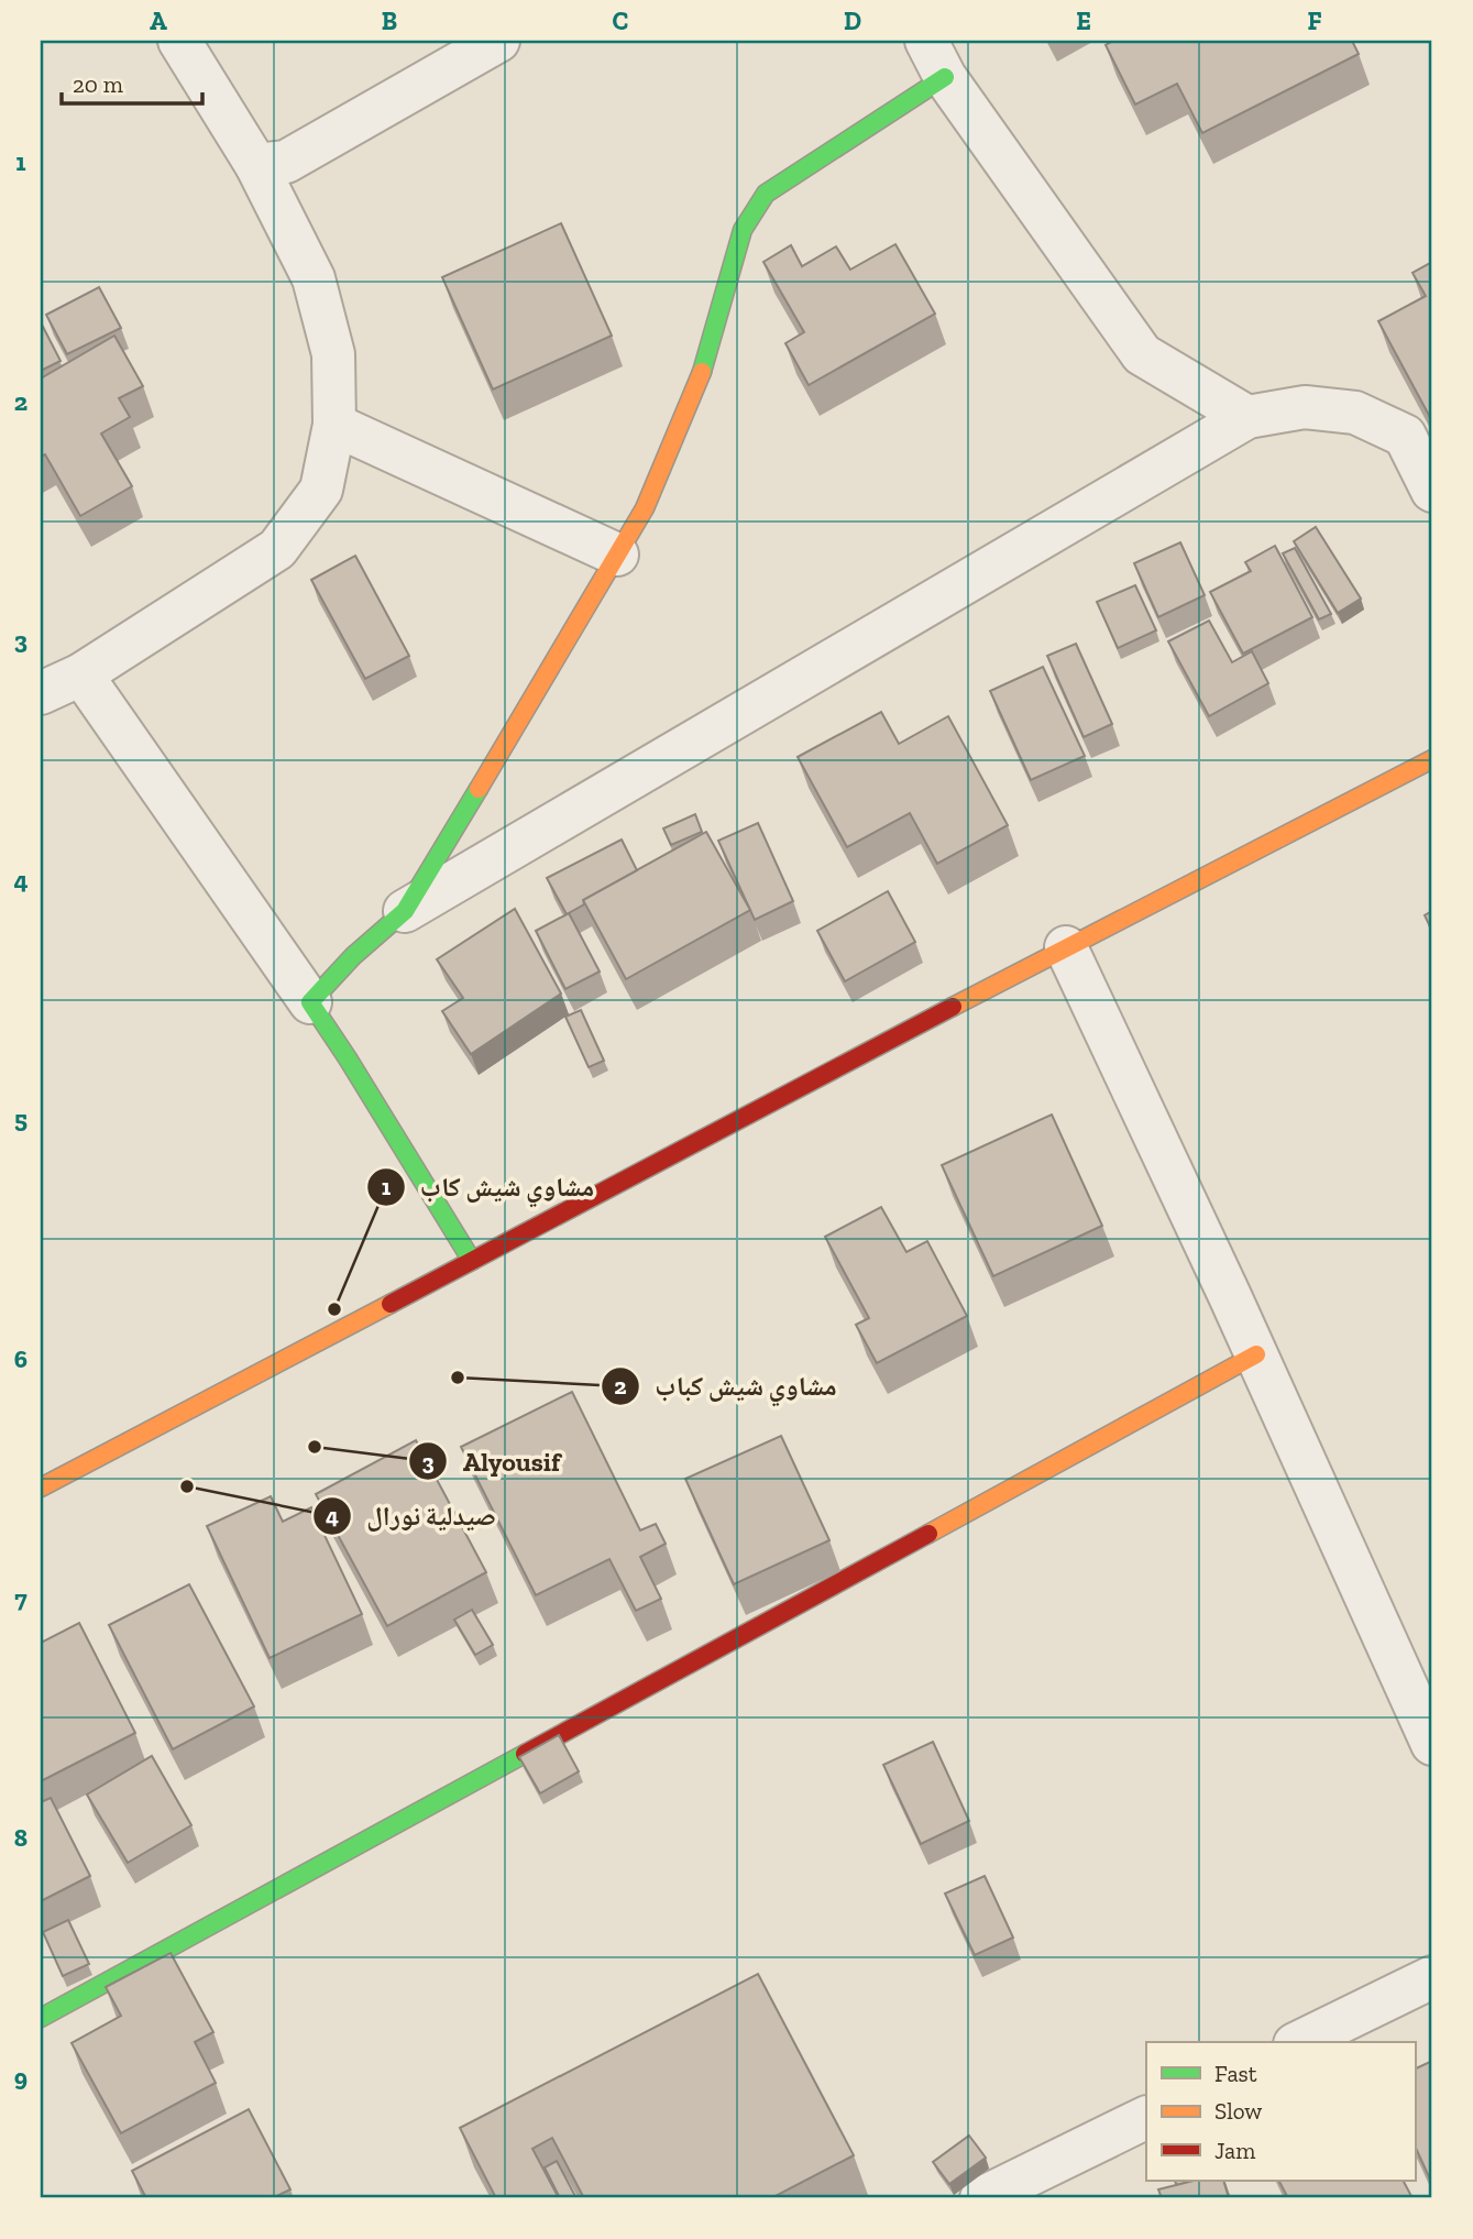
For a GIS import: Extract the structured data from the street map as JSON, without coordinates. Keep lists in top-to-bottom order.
{
  "places": [
    "مشاوي شيش كاب",
    "مشاوي شيش كباب",
    "Alyousif",
    "صيدلية نورال"
  ],
  "legend": ["Fast", "Slow", "Jam"],
  "scale_bar": "20 m",
  "grid": {
    "columns": [
      "A",
      "B",
      "C",
      "D",
      "E",
      "F"
    ],
    "rows": [
      "1",
      "2",
      "3",
      "4",
      "5",
      "6",
      "7",
      "8",
      "9"
    ]
  }
}
